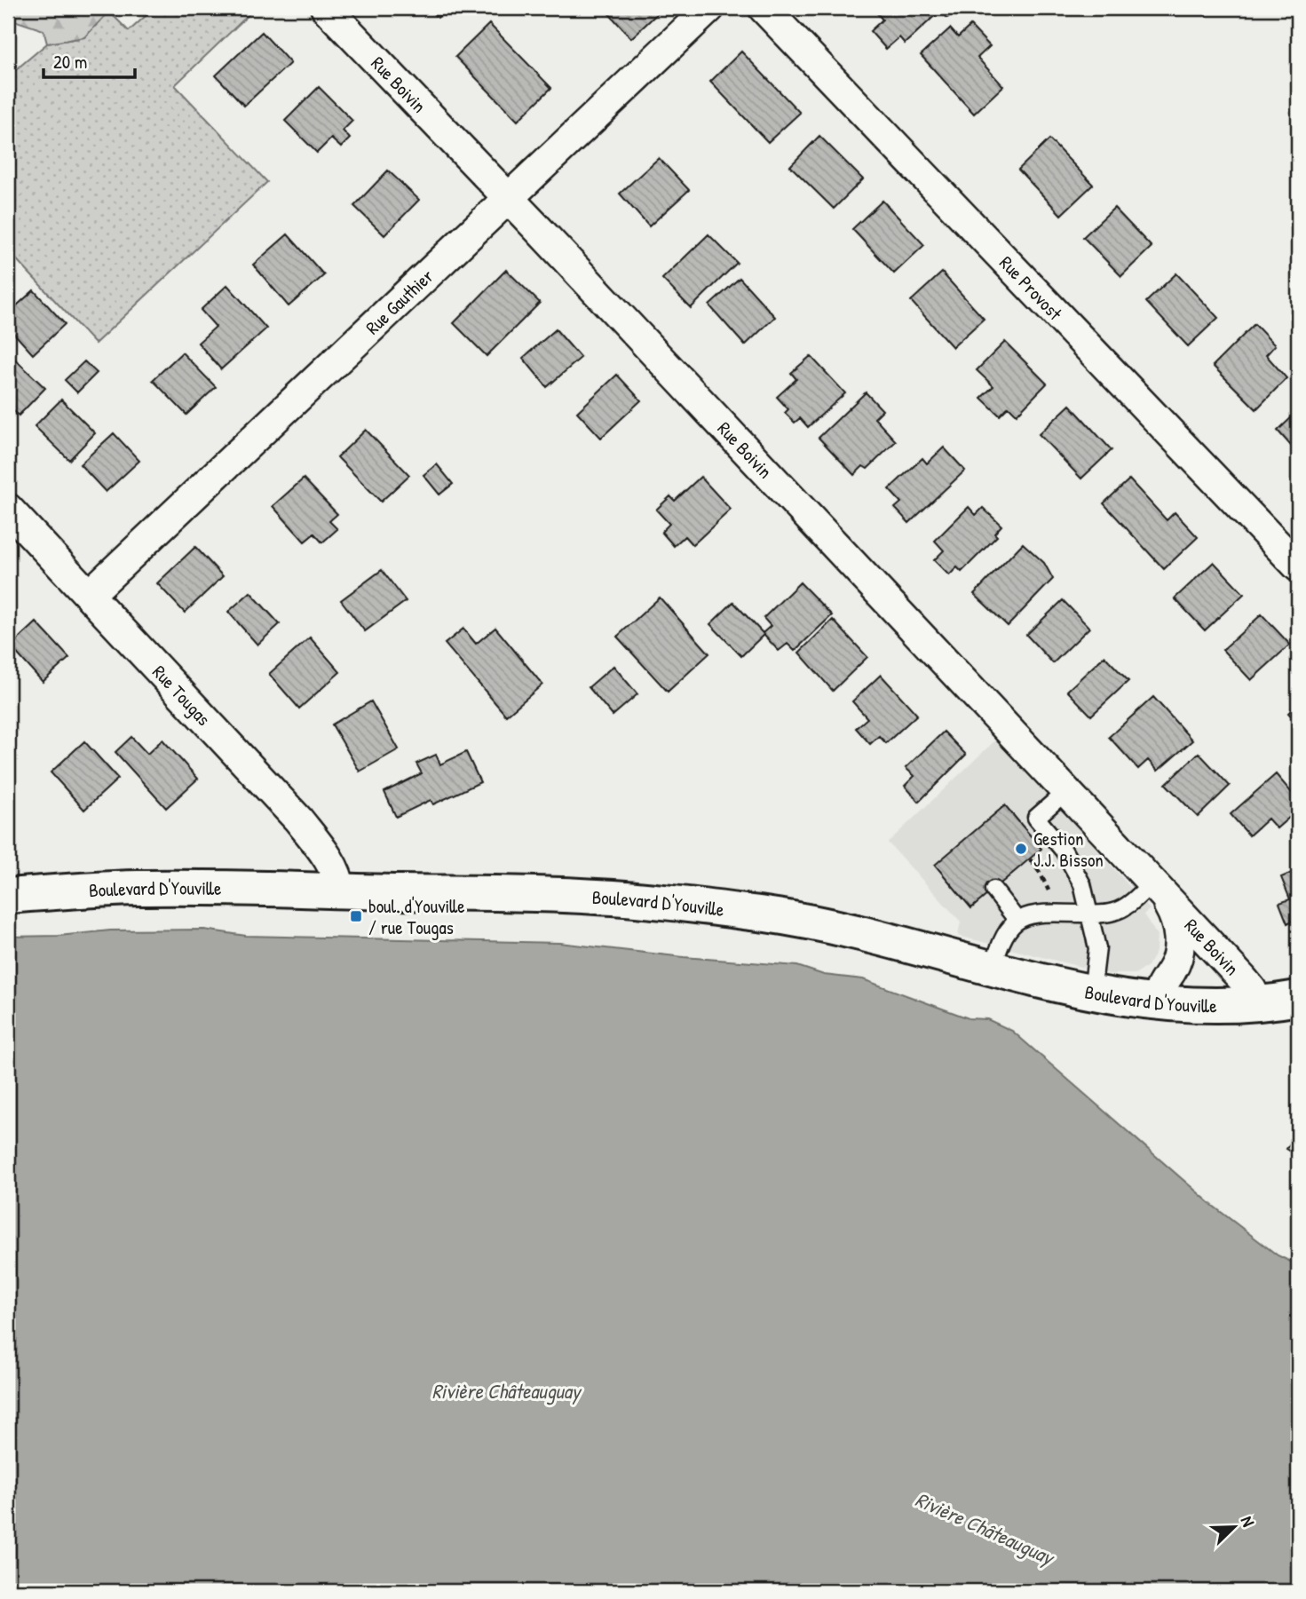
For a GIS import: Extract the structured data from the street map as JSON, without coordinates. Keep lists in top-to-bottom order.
{
  "streets": {
    "street": [
      "Rue Boivin",
      "Rue Provost",
      "Rue Gauthier",
      "Rue Tougas",
      "Boulevard D'Youville"
    ]
  },
  "crossings": [
    ["Rue Boivin", "Rue Gauthier"],
    ["Rue Boivin", "Boulevard D'Youville"],
    ["Rue Gauthier", "Rue Tougas"],
    ["Rue Tougas", "Boulevard D'Youville"]
  ],
  "water": ["Rivière Châteauguay"],
  "places": {
    "other": ["Gestion J.J. Bisson"],
    "transit": ["boul. d'Youville / rue Tougas"]
  },
  "scale_bar": "20 m",
  "north": "top right"
}
